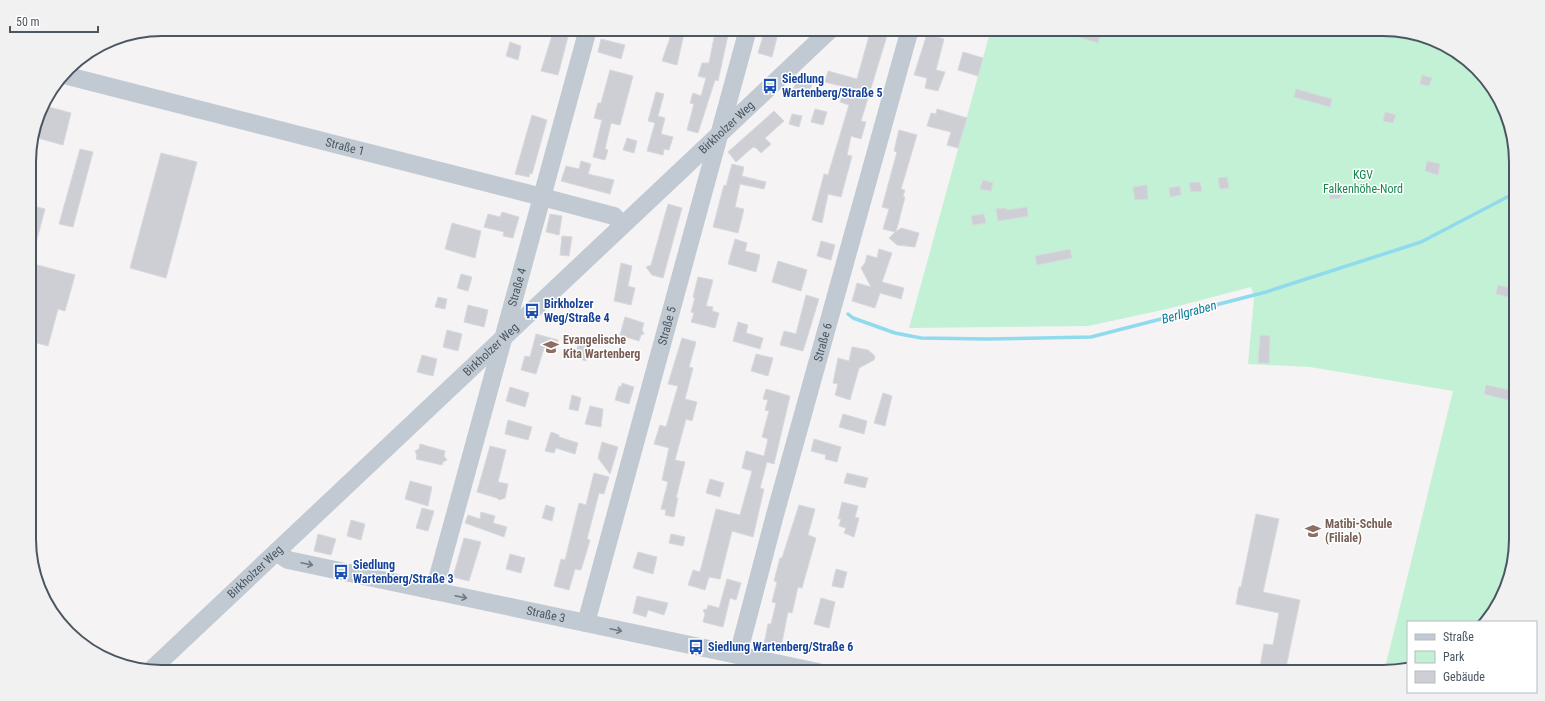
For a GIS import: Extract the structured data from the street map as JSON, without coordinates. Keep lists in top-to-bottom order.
{
  "streets": {
    "street": [
      "Birkholzer Weg",
      "Straße 1",
      "Straße 4",
      "Straße 5",
      "Straße 6",
      "Straße 3"
    ]
  },
  "crossings": [
    ["Birkholzer Weg", "Straße 1"],
    ["Birkholzer Weg", "Straße 4"],
    ["Birkholzer Weg", "Straße 5"],
    ["Birkholzer Weg", "Straße 3"],
    ["Straße 1", "Straße 4"],
    ["Straße 4", "Straße 3"],
    ["Straße 5", "Straße 3"],
    ["Straße 6", "Straße 3"]
  ],
  "one_way": ["Straße 3"],
  "water": ["Berllgraben"],
  "parks": ["KGV Falkenhöhe-Nord"],
  "places": {
    "bus stop": [
      "Siedlung Wartenberg/Straße 5",
      "Birkholzer Weg/Straße 4",
      "Siedlung Wartenberg/Straße 3",
      "Siedlung Wartenberg/Straße 6"
    ],
    "school or university": ["Evangelische Kita Wartenberg", "Matibi-Schule (Filiale)"]
  },
  "legend": ["Straße", "Park", "Gebäude"],
  "scale_bar": "50 m"
}
